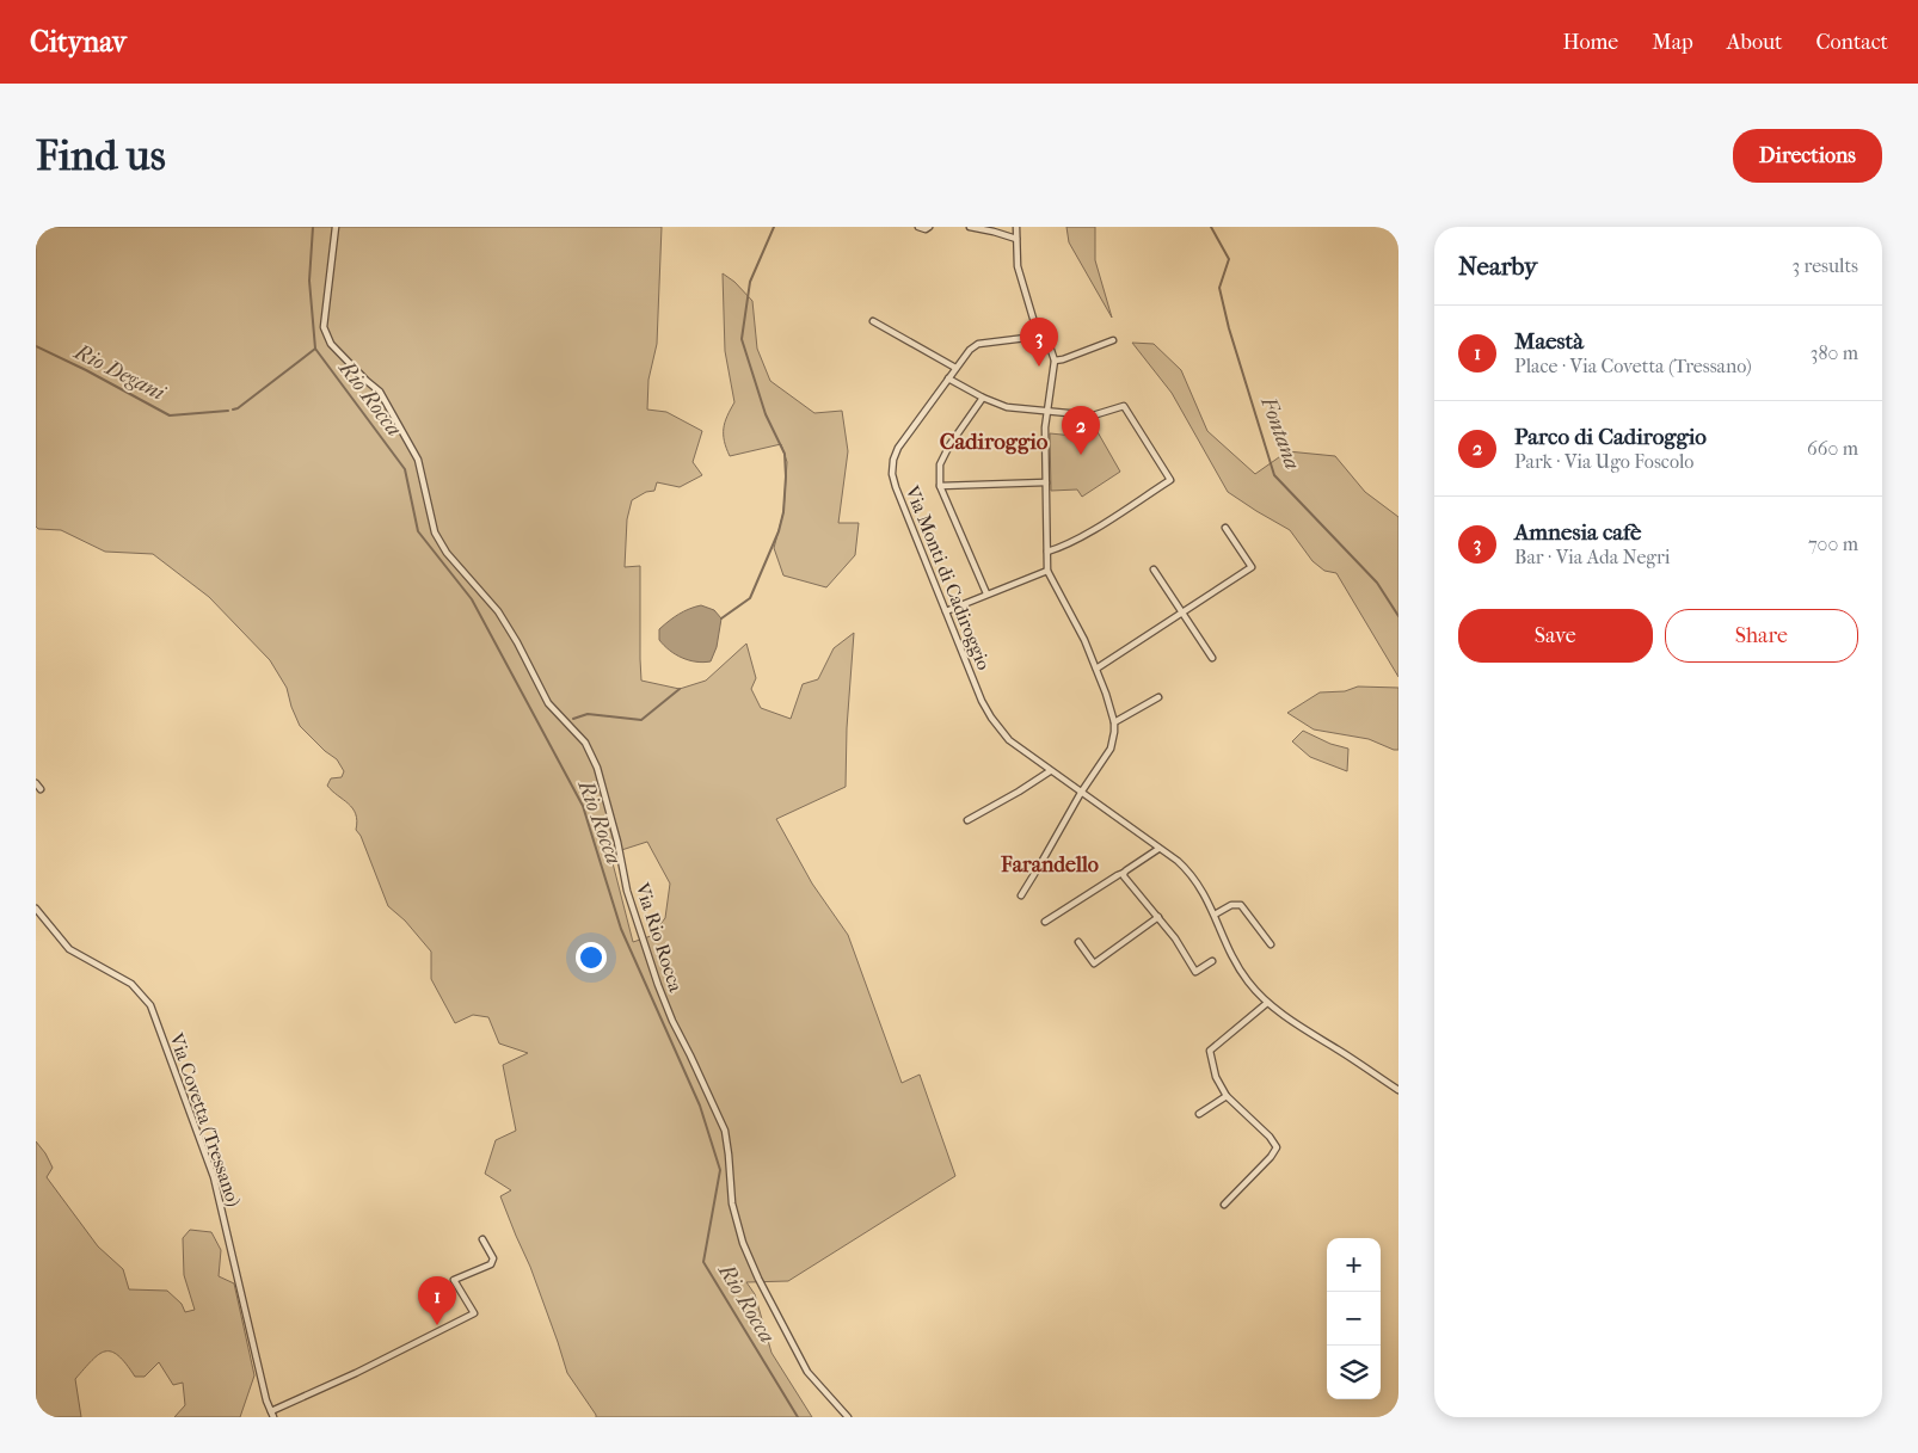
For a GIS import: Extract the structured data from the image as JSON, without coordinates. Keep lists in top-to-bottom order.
{
  "streets": {
    "street": ["Via Monti di Cadiroggio", "Via Rio Rocca", "Via Covetta (Tressano)"]
  },
  "districts": ["Cadiroggio", "Farandello"],
  "water": ["Rio Degani", "Rio Rocca", "Fontana"],
  "page": {
    "header": "Citynav",
    "nav": [
      "Home",
      "Map",
      "About",
      "Contact"
    ],
    "buttons": [
      "Directions",
      ["Save", "Share"]
    ],
    "title": "Find us",
    "heading": ["Nearby", "3 results"],
    "list": [
      {
        "mark": "1",
        "name": "Maestà",
        "note": "Place · Via Covetta (Tressano)",
        "value": "380 m"
      },
      {
        "mark": "2",
        "name": "Parco di Cadiroggio",
        "note": "Park · Via Ugo Foscolo",
        "value": "660 m"
      },
      {
        "mark": "3",
        "name": "Amnesia cafè",
        "note": "Bar · Via Ada Negri",
        "value": "700 m"
      }
    ],
    "pins": ["3", "2", "1"],
    "map_buttons": ["+", "−"]
  }
}
